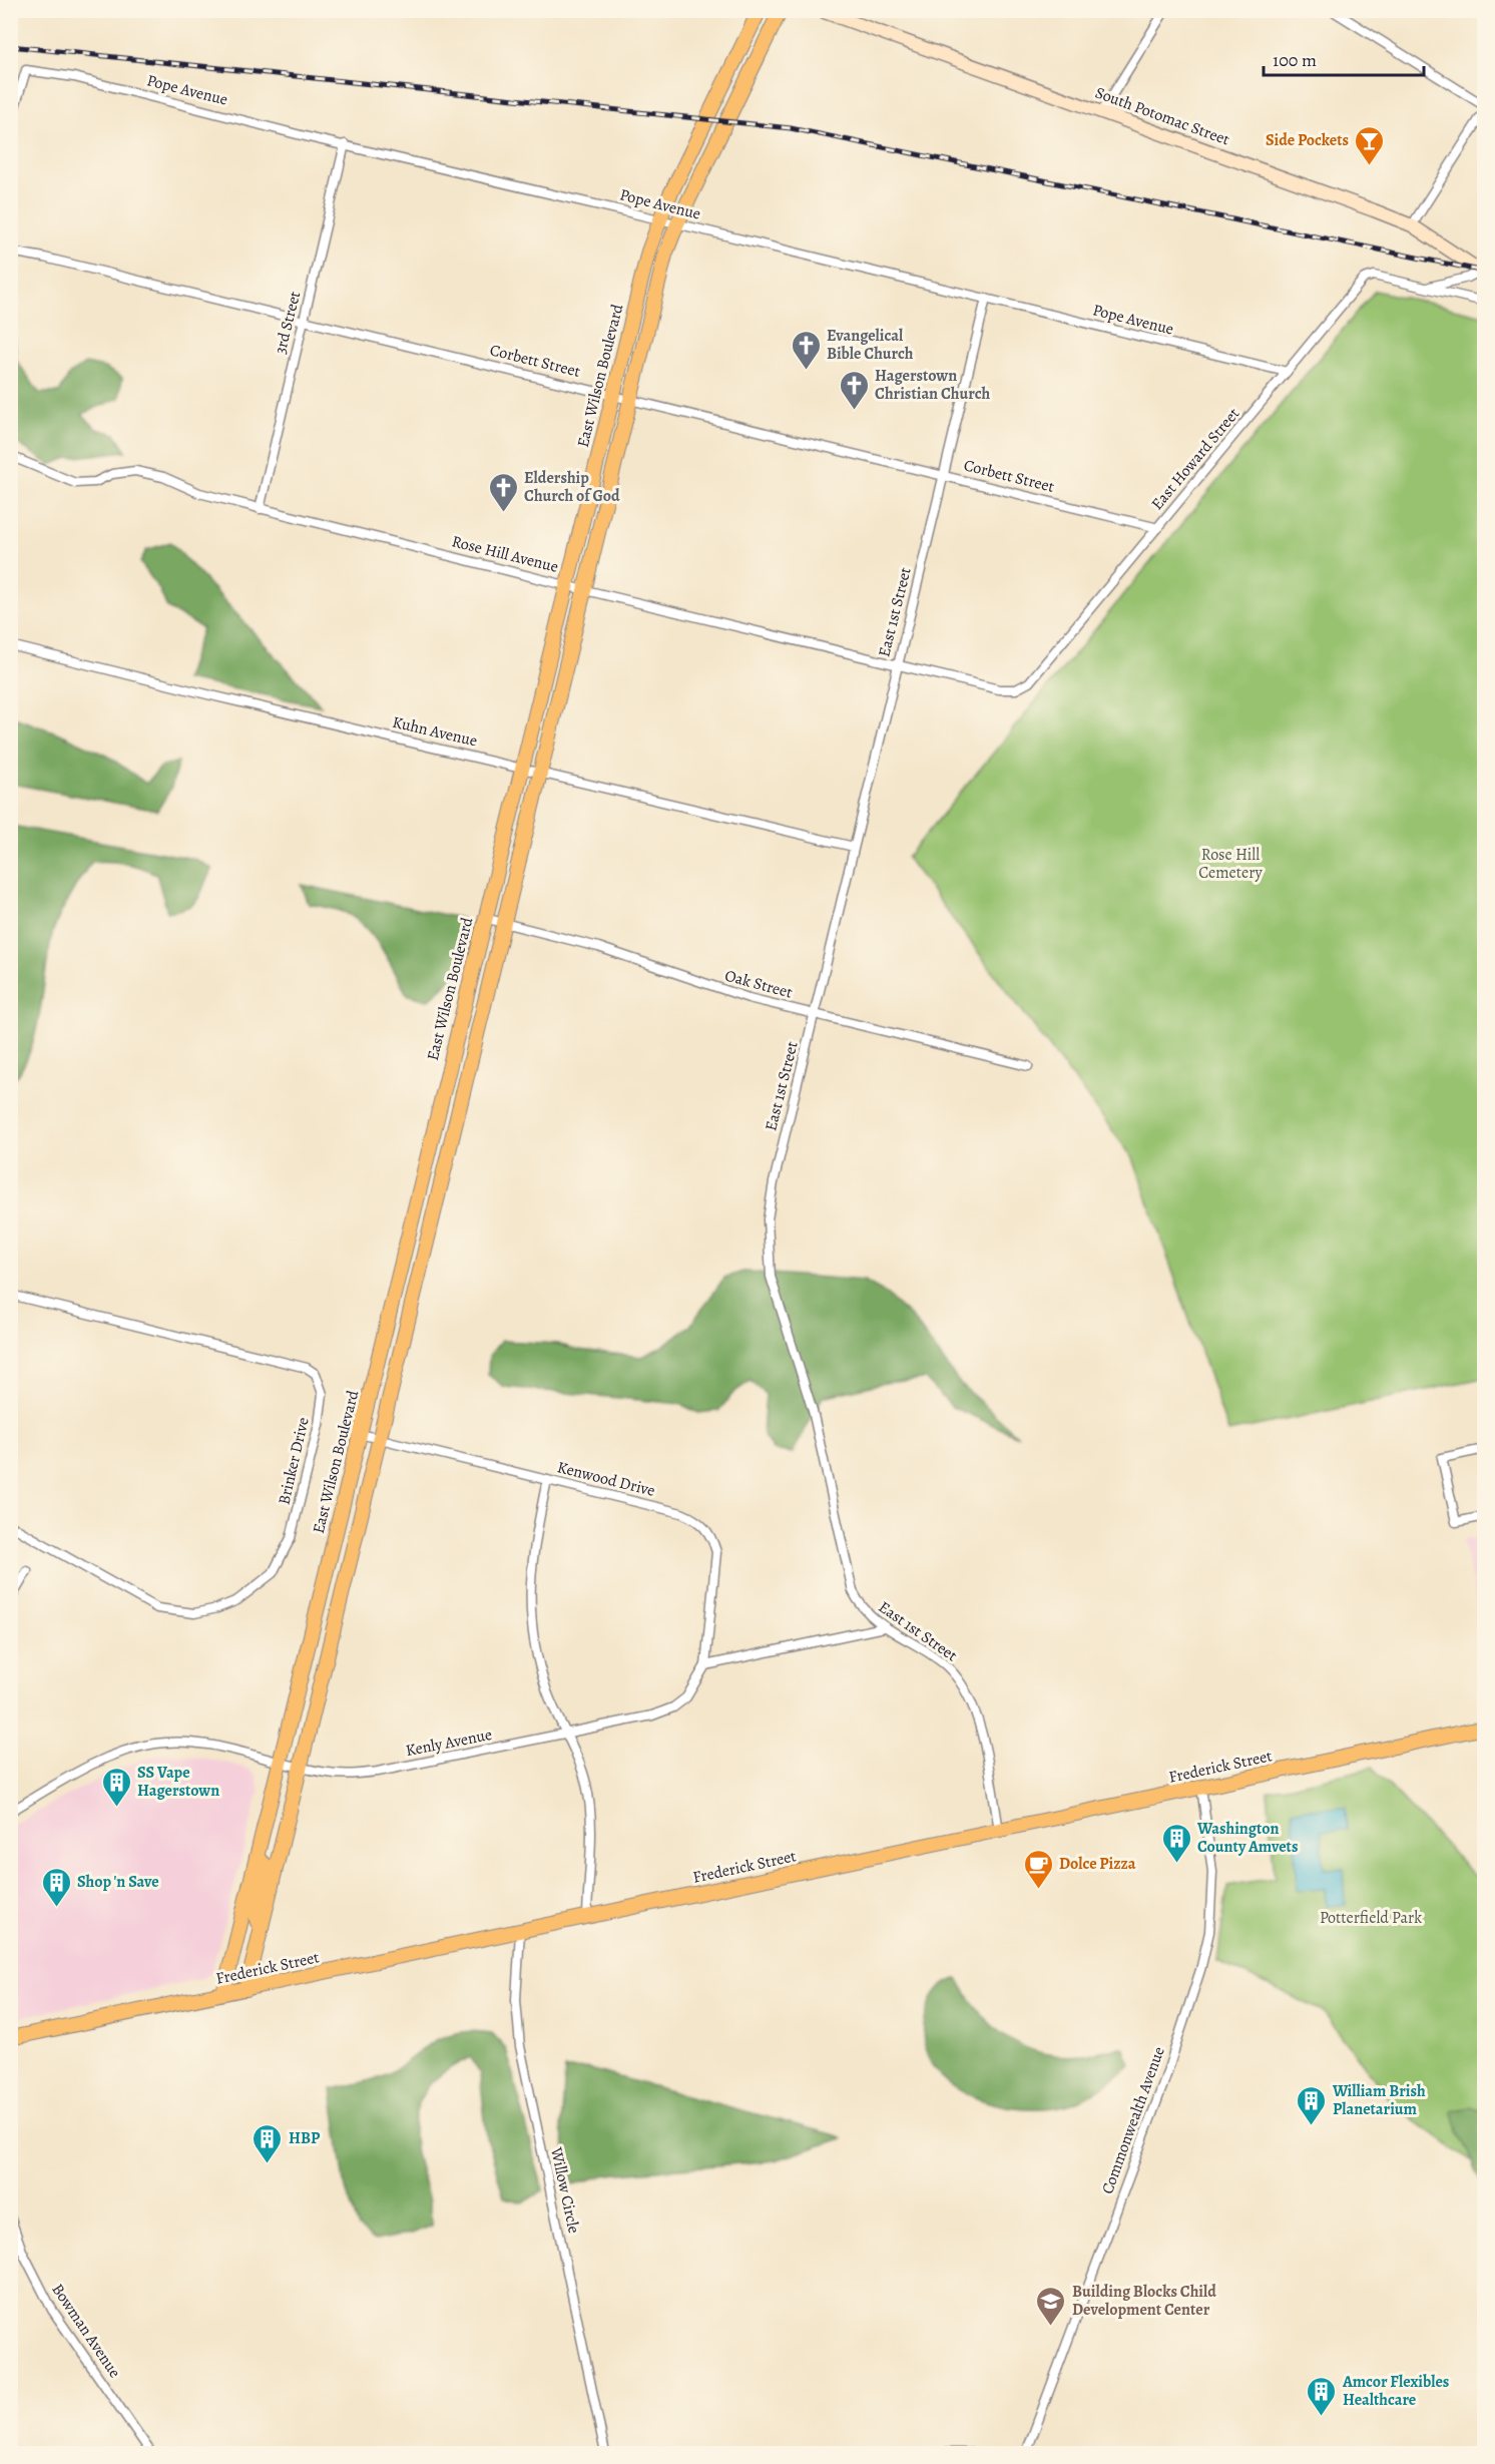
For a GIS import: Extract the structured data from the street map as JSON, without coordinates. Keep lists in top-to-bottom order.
{
  "streets": {
    "main road": ["South Potomac Street", "East Wilson Boulevard", "Frederick Street"],
    "street": [
      "Pope Avenue",
      "3rd Street",
      "Corbett Street",
      "East Howard Street",
      "Rose Hill Avenue",
      "East 1st Street",
      "Kuhn Avenue",
      "Oak Street",
      "Brinker Drive",
      "Kenwood Drive",
      "Kenly Avenue",
      "Commonwealth Avenue",
      "Willow Circle",
      "Bowman Avenue"
    ]
  },
  "crossings": [
    ["Pope Avenue", "3rd Street"],
    ["Pope Avenue", "East Wilson Boulevard"],
    ["Pope Avenue", "East Howard Street"],
    ["Pope Avenue", "East 1st Street"],
    ["South Potomac Street", "East Howard Street"],
    ["3rd Street", "Corbett Street"],
    ["3rd Street", "Rose Hill Avenue"],
    ["Corbett Street", "East Wilson Boulevard"],
    ["Corbett Street", "East Howard Street"],
    ["Corbett Street", "East 1st Street"],
    ["East Wilson Boulevard", "Rose Hill Avenue"],
    ["East Wilson Boulevard", "Kuhn Avenue"],
    ["East Wilson Boulevard", "Oak Street"],
    ["East Wilson Boulevard", "Kenwood Drive"],
    ["East Wilson Boulevard", "Kenly Avenue"],
    ["East Wilson Boulevard", "Frederick Street"],
    ["East Howard Street", "Rose Hill Avenue"],
    ["Rose Hill Avenue", "East 1st Street"],
    ["East 1st Street", "Kuhn Avenue"],
    ["East 1st Street", "Oak Street"],
    ["East 1st Street", "Frederick Street"],
    ["Kenwood Drive", "Kenly Avenue"],
    ["Frederick Street", "Commonwealth Avenue"],
    ["Frederick Street", "Willow Circle"]
  ],
  "parks": ["Rose Hill Cemetery", "Potterfield Park"],
  "places": {
    "bar": ["Side Pockets"],
    "church": ["Evangelical Bible Church", "Hagerstown Christian Church", "Eldership Church of God"],
    "building": [
      "SS Vape Hagerstown",
      "Washington County Amvets",
      "Shop 'n Save",
      "William Brish Planetarium",
      "HBP",
      "Amcor Flexibles Healthcare"
    ],
    "cafe": ["Dolce Pizza"],
    "school or university": ["Building Blocks Child Development Center"]
  },
  "scale_bar": "100 m"
}
